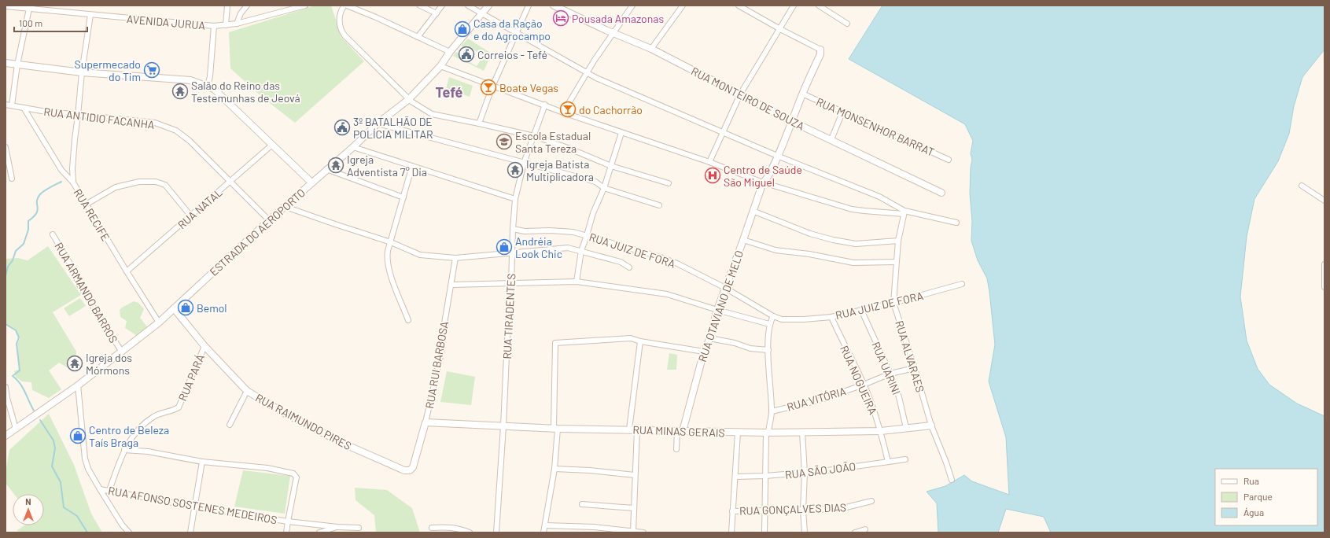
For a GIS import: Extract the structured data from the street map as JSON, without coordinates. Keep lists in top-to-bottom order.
{
  "streets": {
    "street": [
      "AVENIDA JURUA",
      "RUA MONTEIRO DE SOUZA",
      "RUA ANTIDIO FACANHA",
      "RUA MONSENHOR BARRAT",
      "RUA NATAL",
      "RUA RECIFE",
      "ESTRADA DO AEROPORTO",
      "RUA JUIZ DE FORA",
      "RUA ARMANDO BARROS",
      "RUA OTAVIANO DE MELO",
      "RUA TIRADENTES",
      "RUA ALVARAES",
      "RUA RUI BARBOSA",
      "RUA UARINI",
      "RUA PARÁ",
      "RUA NOGUEIRA",
      "RUA VITÓRIA",
      "RUA RAIMUNDO PIRES",
      "RUA MINAS GERAIS",
      "RUA SÃO JOÃO",
      "RUA AFONSO SOSTENES MEDEIROS",
      "RUA GONÇALVES DIAS"
    ]
  },
  "crossings": [
    ["RUA MONTEIRO DE SOUZA", "RUA OTAVIANO DE MELO"],
    ["RUA ANTIDIO FACANHA", "RUA NATAL"],
    ["RUA ANTIDIO FACANHA", "RUA RECIFE"],
    ["RUA ANTIDIO FACANHA", "ESTRADA DO AEROPORTO"],
    ["RUA MONSENHOR BARRAT", "RUA OTAVIANO DE MELO"],
    ["RUA NATAL", "RUA RECIFE"],
    ["RUA RECIFE", "ESTRADA DO AEROPORTO"],
    ["ESTRADA DO AEROPORTO", "RUA ARMANDO BARROS"],
    ["ESTRADA DO AEROPORTO", "RUA RAIMUNDO PIRES"],
    ["ESTRADA DO AEROPORTO", "RUA AFONSO SOSTENES MEDEIROS"],
    ["RUA JUIZ DE FORA", "RUA OTAVIANO DE MELO"],
    ["RUA JUIZ DE FORA", "RUA TIRADENTES"],
    ["RUA JUIZ DE FORA", "RUA ALVARAES"],
    ["RUA JUIZ DE FORA", "RUA UARINI"],
    ["RUA JUIZ DE FORA", "RUA NOGUEIRA"],
    ["RUA OTAVIANO DE MELO", "RUA MINAS GERAIS"],
    ["RUA TIRADENTES", "RUA MINAS GERAIS"],
    ["RUA ALVARAES", "RUA VITÓRIA"],
    ["RUA ALVARAES", "RUA MINAS GERAIS"],
    ["RUA RUI BARBOSA", "RUA RAIMUNDO PIRES"],
    ["RUA RUI BARBOSA", "RUA MINAS GERAIS"],
    ["RUA UARINI", "RUA VITÓRIA"],
    ["RUA UARINI", "RUA MINAS GERAIS"],
    ["RUA PARÁ", "RUA RAIMUNDO PIRES"],
    ["RUA PARÁ", "RUA AFONSO SOSTENES MEDEIROS"],
    ["RUA NOGUEIRA", "RUA VITÓRIA"],
    ["RUA NOGUEIRA", "RUA MINAS GERAIS"],
    ["RUA NOGUEIRA", "RUA SÃO JOÃO"]
  ],
  "districts": ["Tefé"],
  "places": {
    "hotel": ["Pousada Amazonas"],
    "shop": [
      "Casa da Ração e do Agrocampo",
      "Andréia Look Chic",
      "Bemol",
      "Centro de Beleza Taís Braga"
    ],
    "public building": ["Correios - Tefé", "3º BATALHÃO DE POLÍCIA MILITAR"],
    "supermarket": ["Supermecado do Tim"],
    "bar": ["Boate Vegas", "do Cachorrão"],
    "temple": [
      "Salão do Reino das Testemunhas de Jeová",
      "Igreja Adventista 7° Dia",
      "Igreja Batista Multiplicadora",
      "Igreja dos Mórmons"
    ],
    "school or university": ["Escola Estadual Santa Tereza"],
    "hospital": ["Centro de Saúde São Miguel"]
  },
  "legend": ["Rua", "Parque", "Água"],
  "scale_bar": "100 m",
  "north": "top"
}
